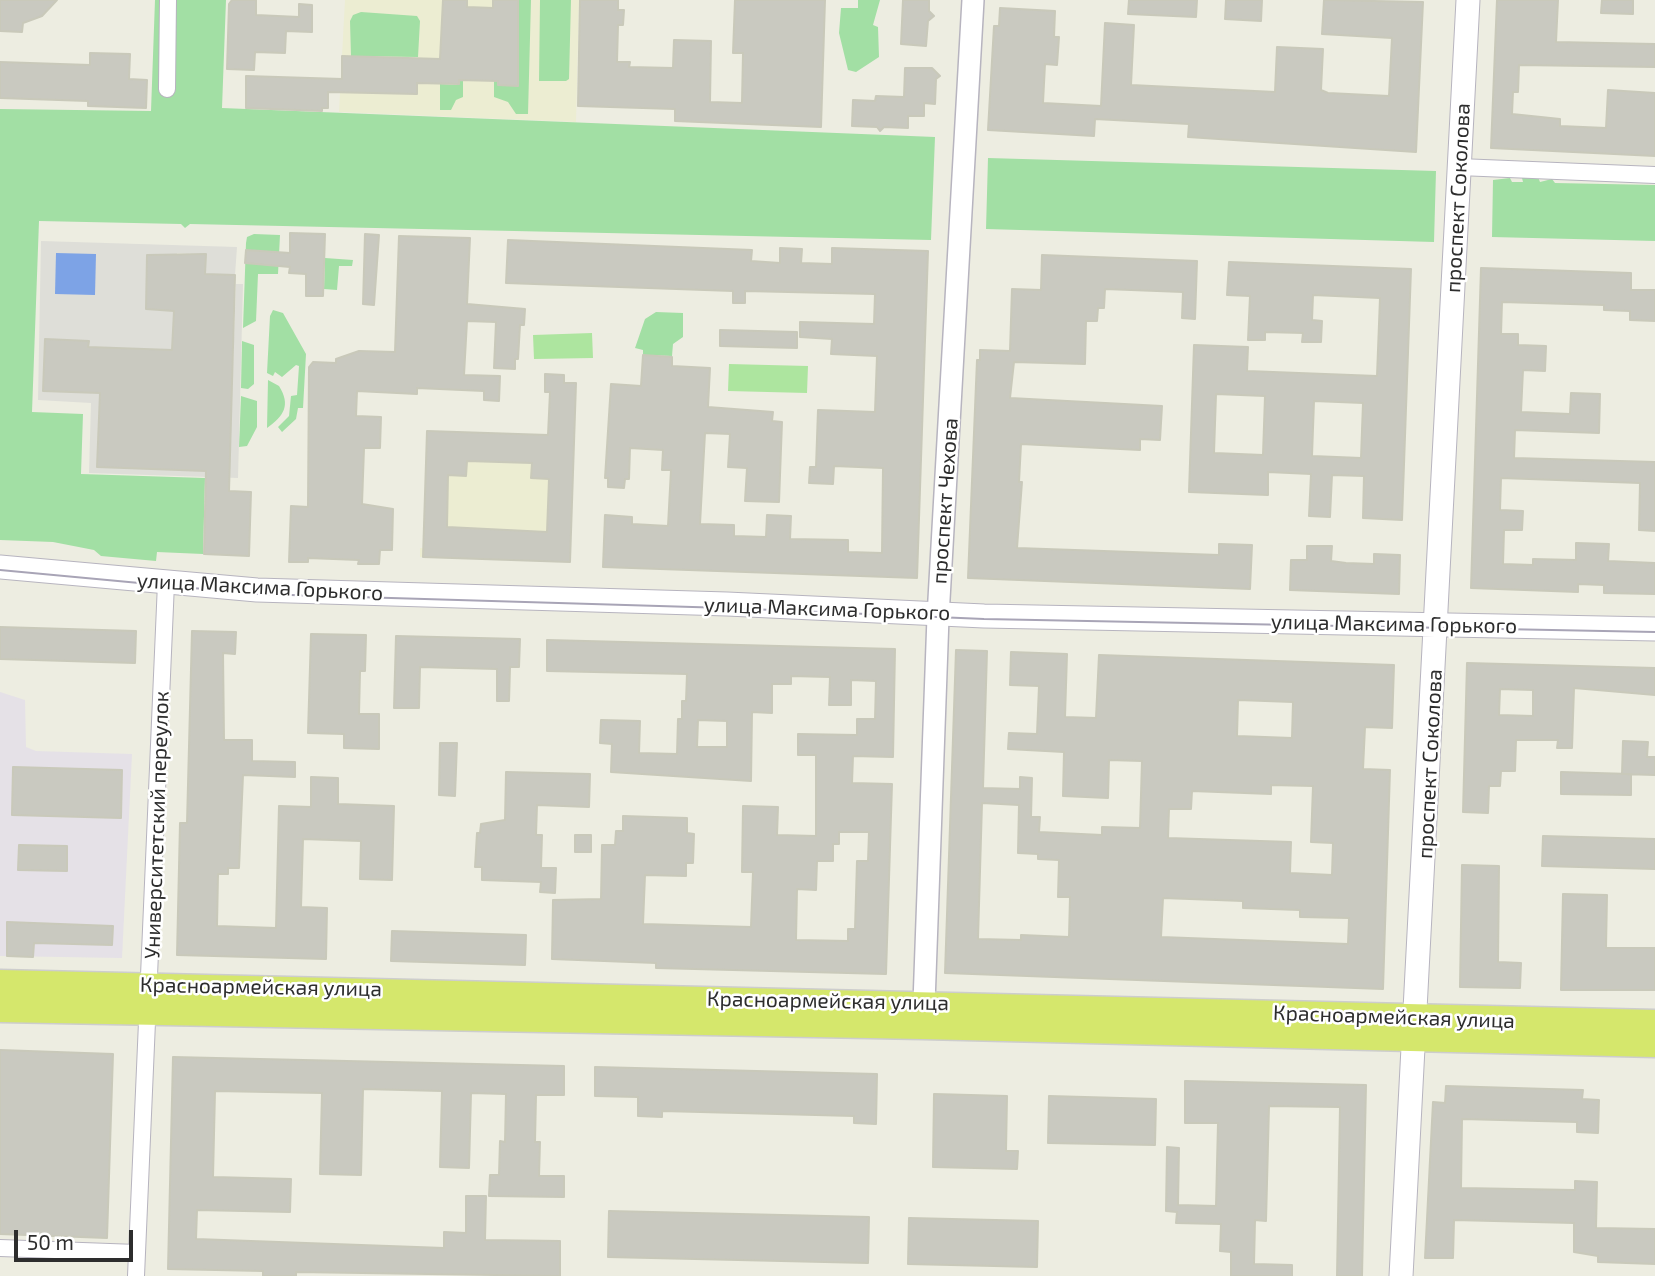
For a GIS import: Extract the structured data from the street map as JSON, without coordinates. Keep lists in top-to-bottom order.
{
  "streets": {
    "main road": ["проспект Соколова", "улица Максима Горького", "Красноармейская улица"],
    "street": ["проспект Чехова", "Университетский переулок"]
  },
  "crossings": [
    ["проспект Соколова", "улица Максима Горького"],
    ["проспект Соколова", "Красноармейская улица"],
    ["проспект Чехова", "улица Максима Горького"],
    ["проспект Чехова", "Красноармейская улица"],
    ["улица Максима Горького", "Университетский переулок"],
    ["Университетский переулок", "Красноармейская улица"]
  ],
  "scale_bar": "50 m"
}
